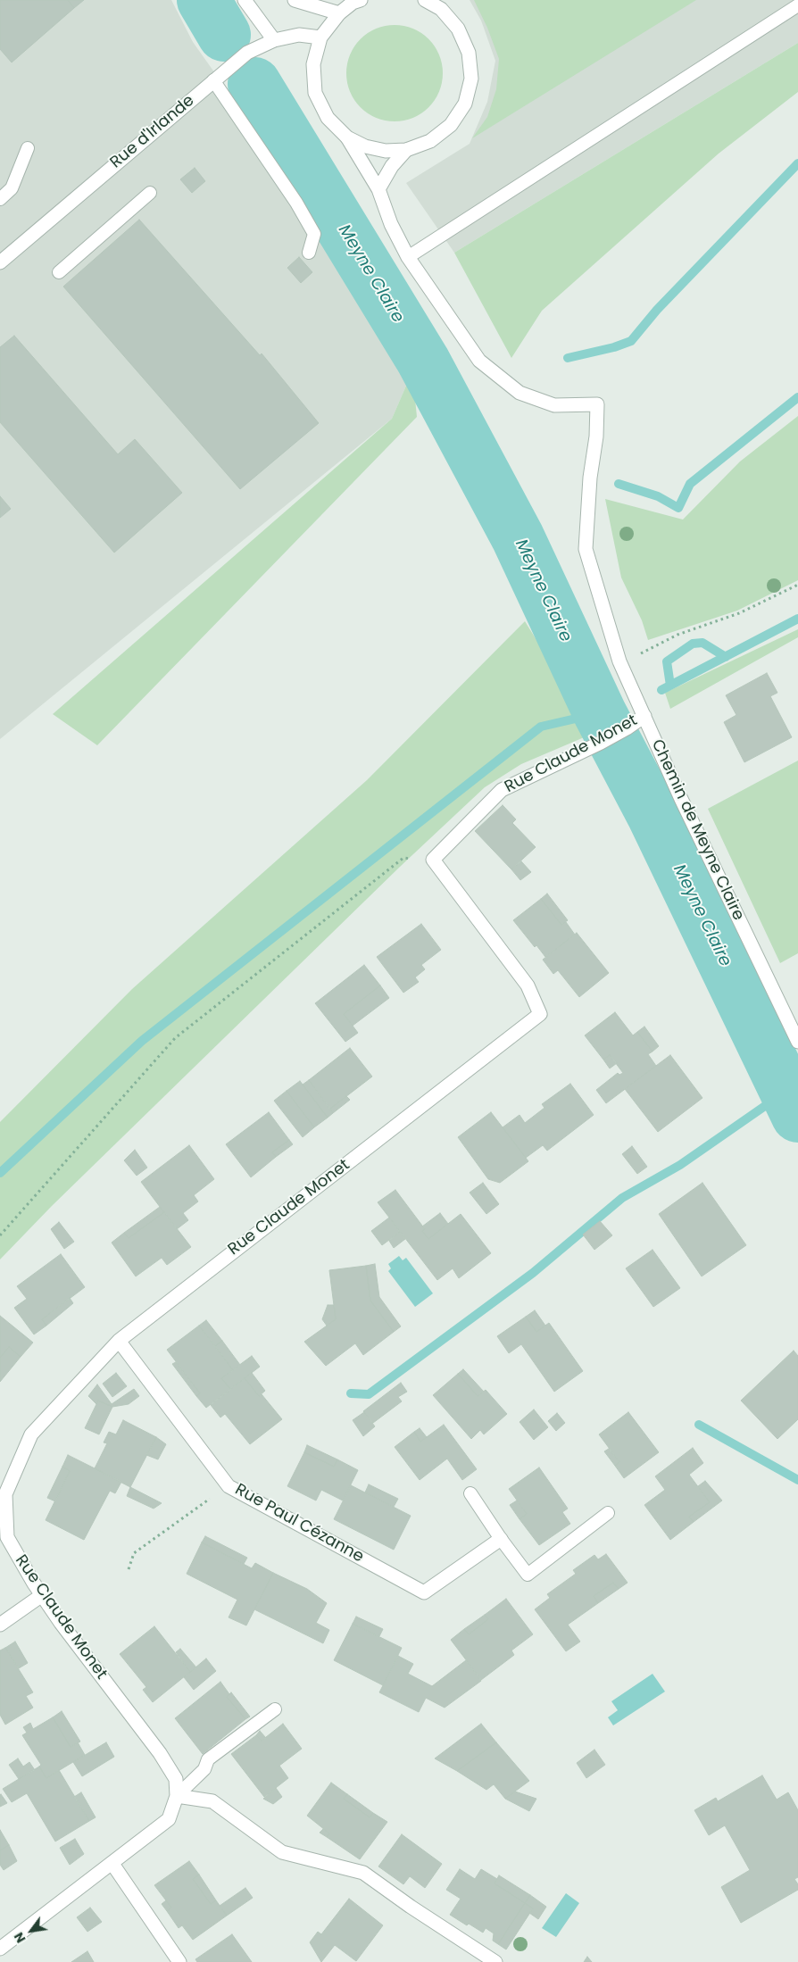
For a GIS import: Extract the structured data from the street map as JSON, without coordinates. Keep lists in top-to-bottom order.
{
  "streets": {
    "street": [
      "Rue d'Irlande",
      "Rue Claude Monet",
      "Chemin de Meyne Claire",
      "Rue Paul Cézanne"
    ]
  },
  "crossings": [
    ["Rue Claude Monet", "Chemin de Meyne Claire"],
    ["Rue Claude Monet", "Rue Paul Cézanne"]
  ],
  "water": ["Meyne Claire"],
  "north": "bottom left"
}
